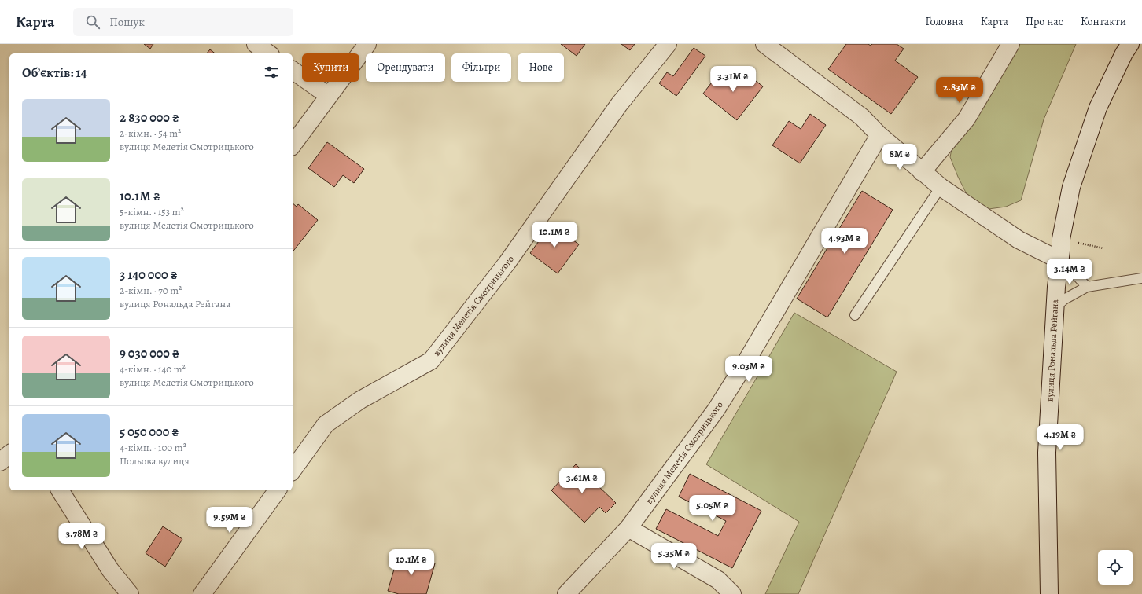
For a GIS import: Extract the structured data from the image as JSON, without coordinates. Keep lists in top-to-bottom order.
{
  "streets": {
    "street": ["вулиця Мелетія Смотрицького", "вулиця Рональда Рейгана"]
  },
  "page": {
    "header": "Карта",
    "search": "Пошук",
    "nav": [
      "Головна",
      "Карта",
      "Про нас",
      "Контакти"
    ],
    "chip": [
      "Купити",
      "Орендувати",
      "Фільтри",
      "Нове"
    ],
    "heading": "Об’єктів: 14",
    "price": [
      "3.31M ₴",
      "2.83M ₴",
      "8M ₴",
      "10.1M ₴",
      "4.93M ₴",
      "3.14M ₴",
      "9.03M ₴",
      "4.19M ₴",
      "3.61M ₴",
      "5.05M ₴",
      "9.59M ₴",
      "3.78M ₴",
      "5.35M ₴",
      "10.1M ₴"
    ],
    "list": [
      {
        "name": "2 830 000 ₴",
        "note": "2-кімн. · 54 m² · вулиця Мелетія Смотрицького"
      },
      {
        "name": "10.1M ₴",
        "note": "5-кімн. · 153 m² · вулиця Мелетія Смотрицького"
      },
      {
        "name": "3 140 000 ₴",
        "note": "2-кімн. · 70 m² · вулиця Рональда Рейгана"
      },
      {
        "name": "9 030 000 ₴",
        "note": "4-кімн. · 140 m² · вулиця Мелетія Смотрицького"
      },
      {
        "name": "5 050 000 ₴",
        "note": "4-кімн. · 100 m² · Польова вулиця"
      }
    ]
  }
}
